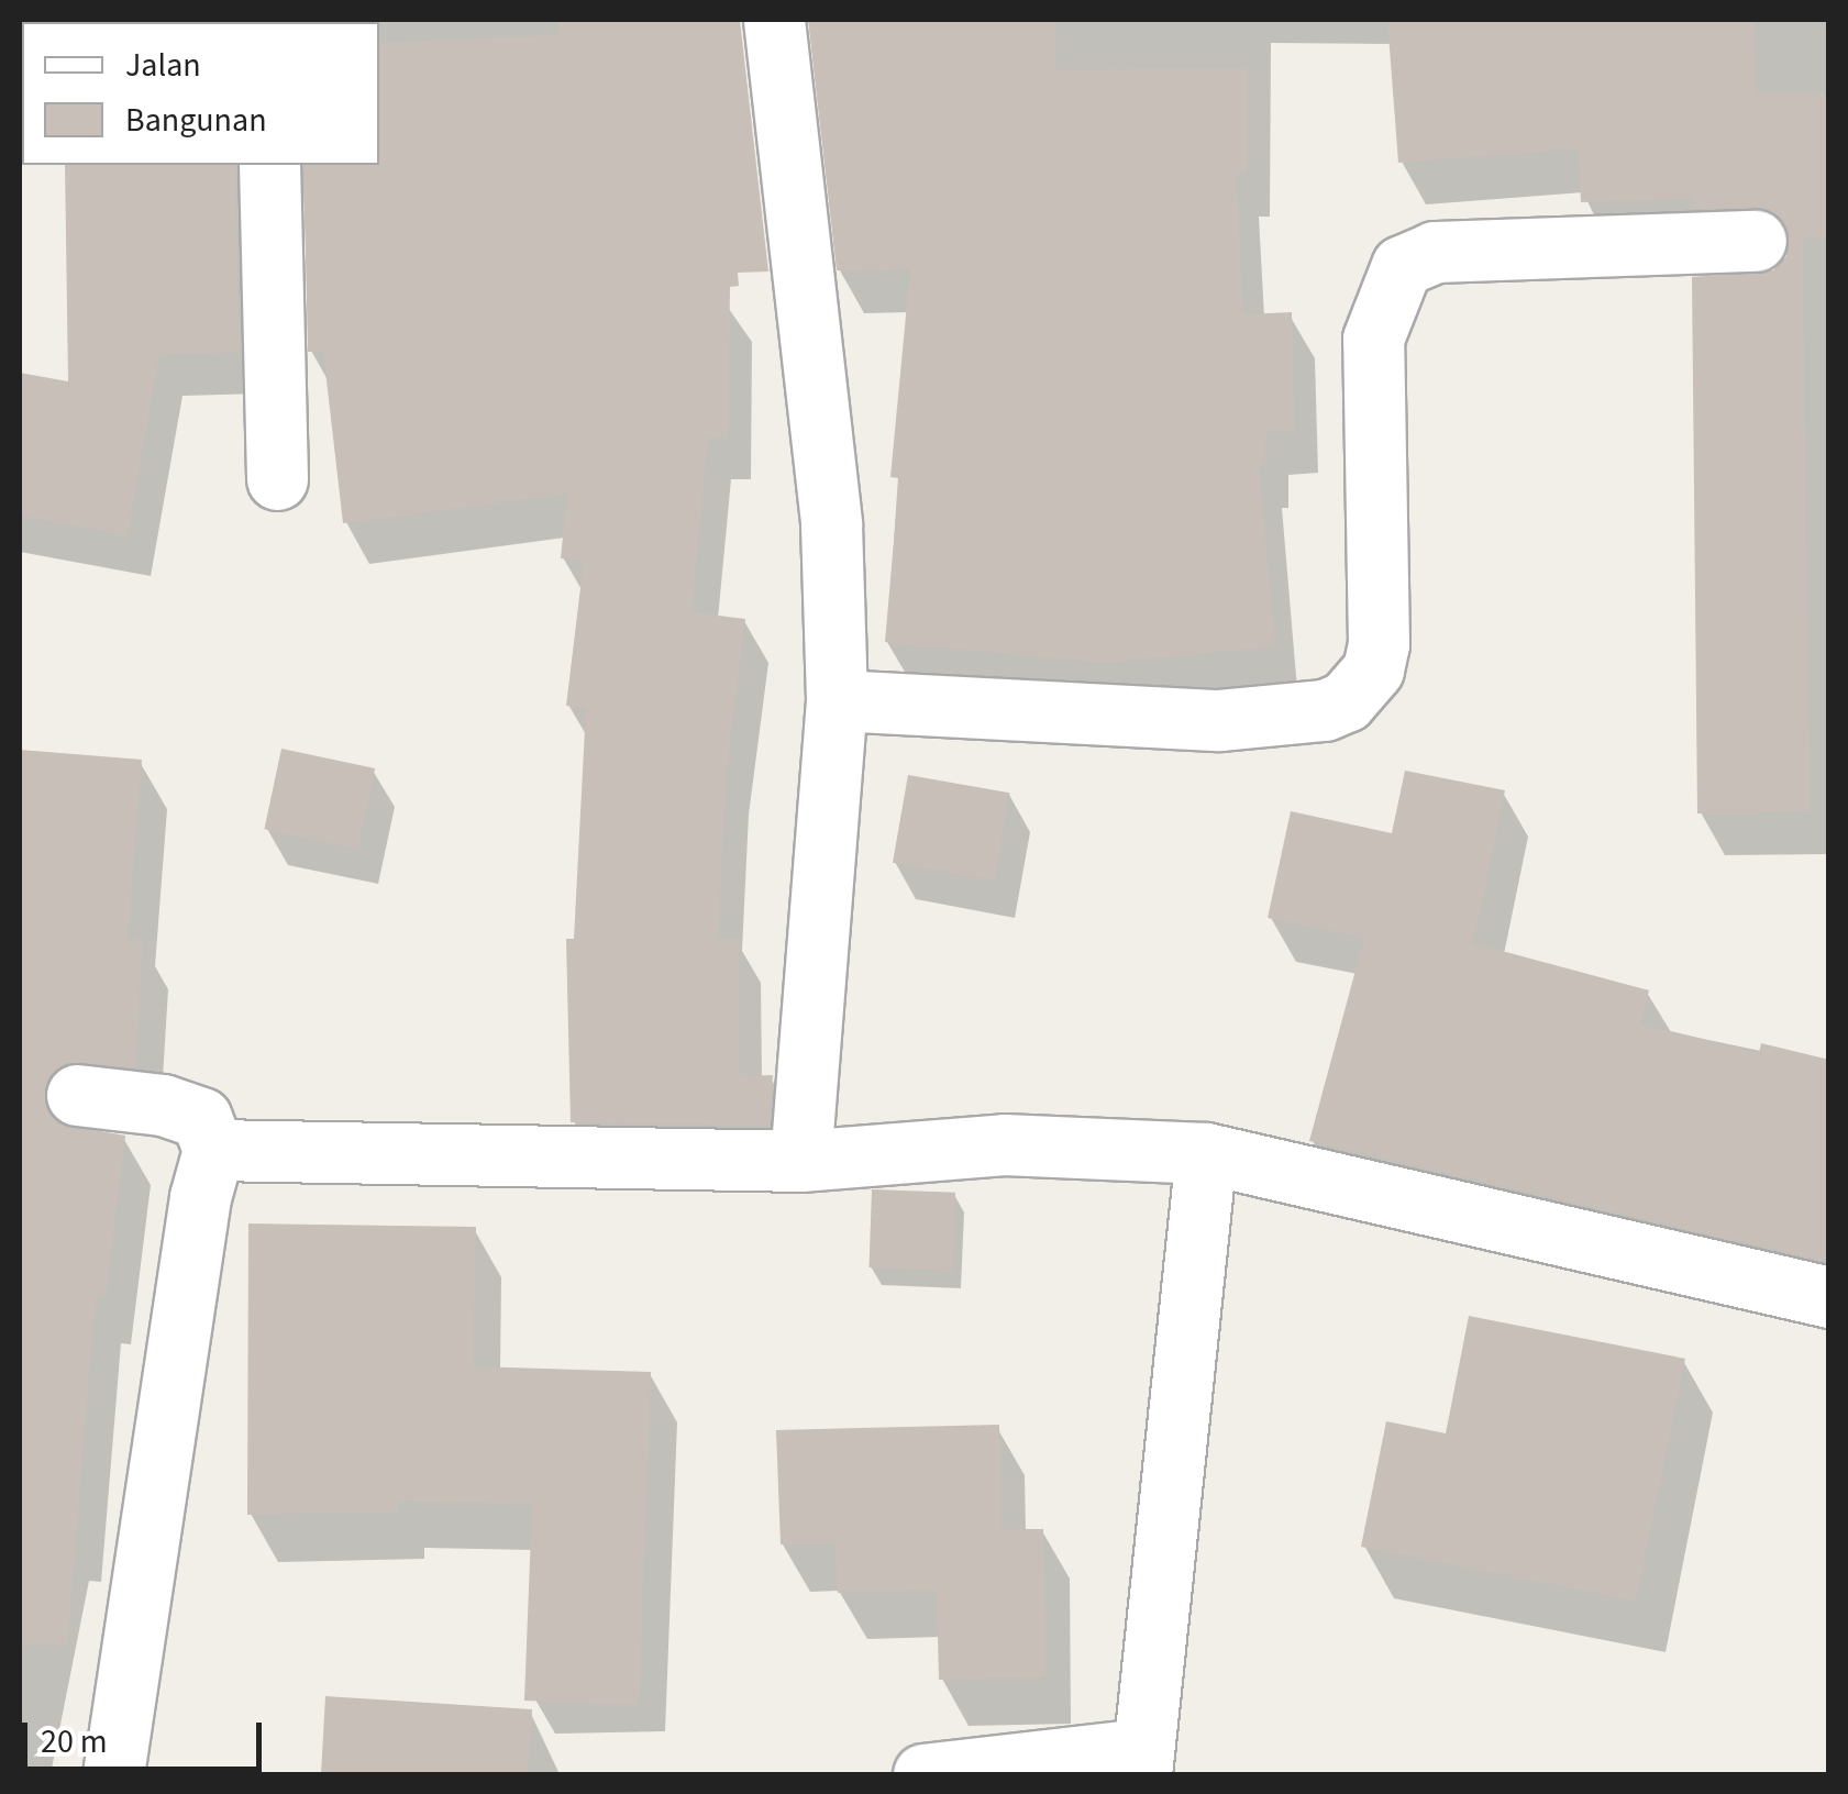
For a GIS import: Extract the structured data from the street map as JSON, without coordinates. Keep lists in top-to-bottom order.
{
  "legend": ["Jalan", "Bangunan"],
  "scale_bar": "20 m"
}
